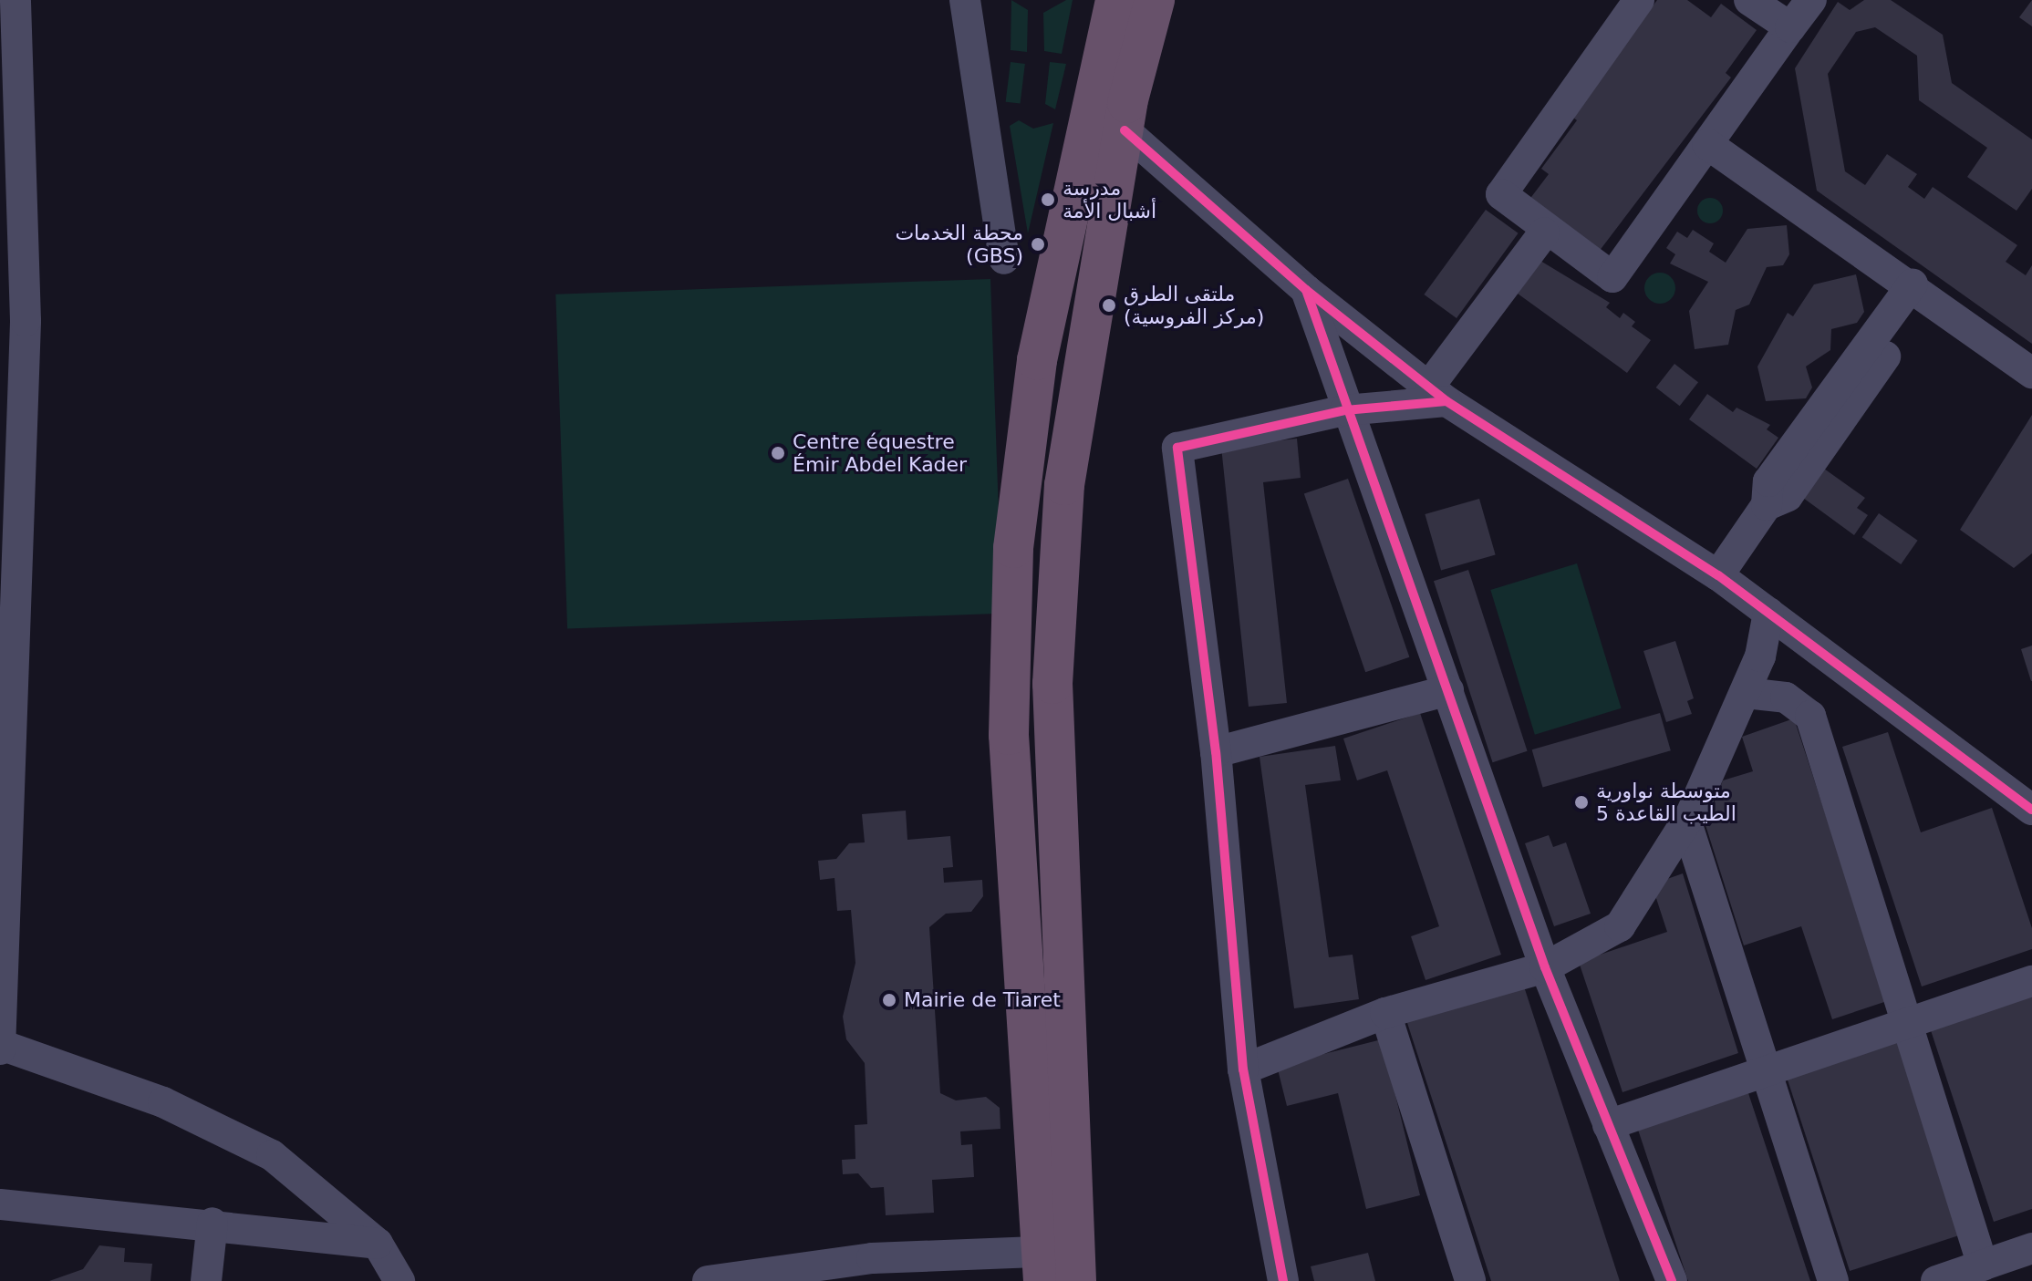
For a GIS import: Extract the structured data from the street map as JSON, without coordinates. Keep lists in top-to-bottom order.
{
  "places": [
    "مدرسة أشبال الأمة",
    "محطة الخدمات (GBS)",
    "ملتقى الطرق (مركز الفروسية)",
    "Centre équestre Émir Abdel Kader",
    "متوسطة نواورية الطيب القاعدة 5",
    "Mairie de Tiaret"
  ]
}
